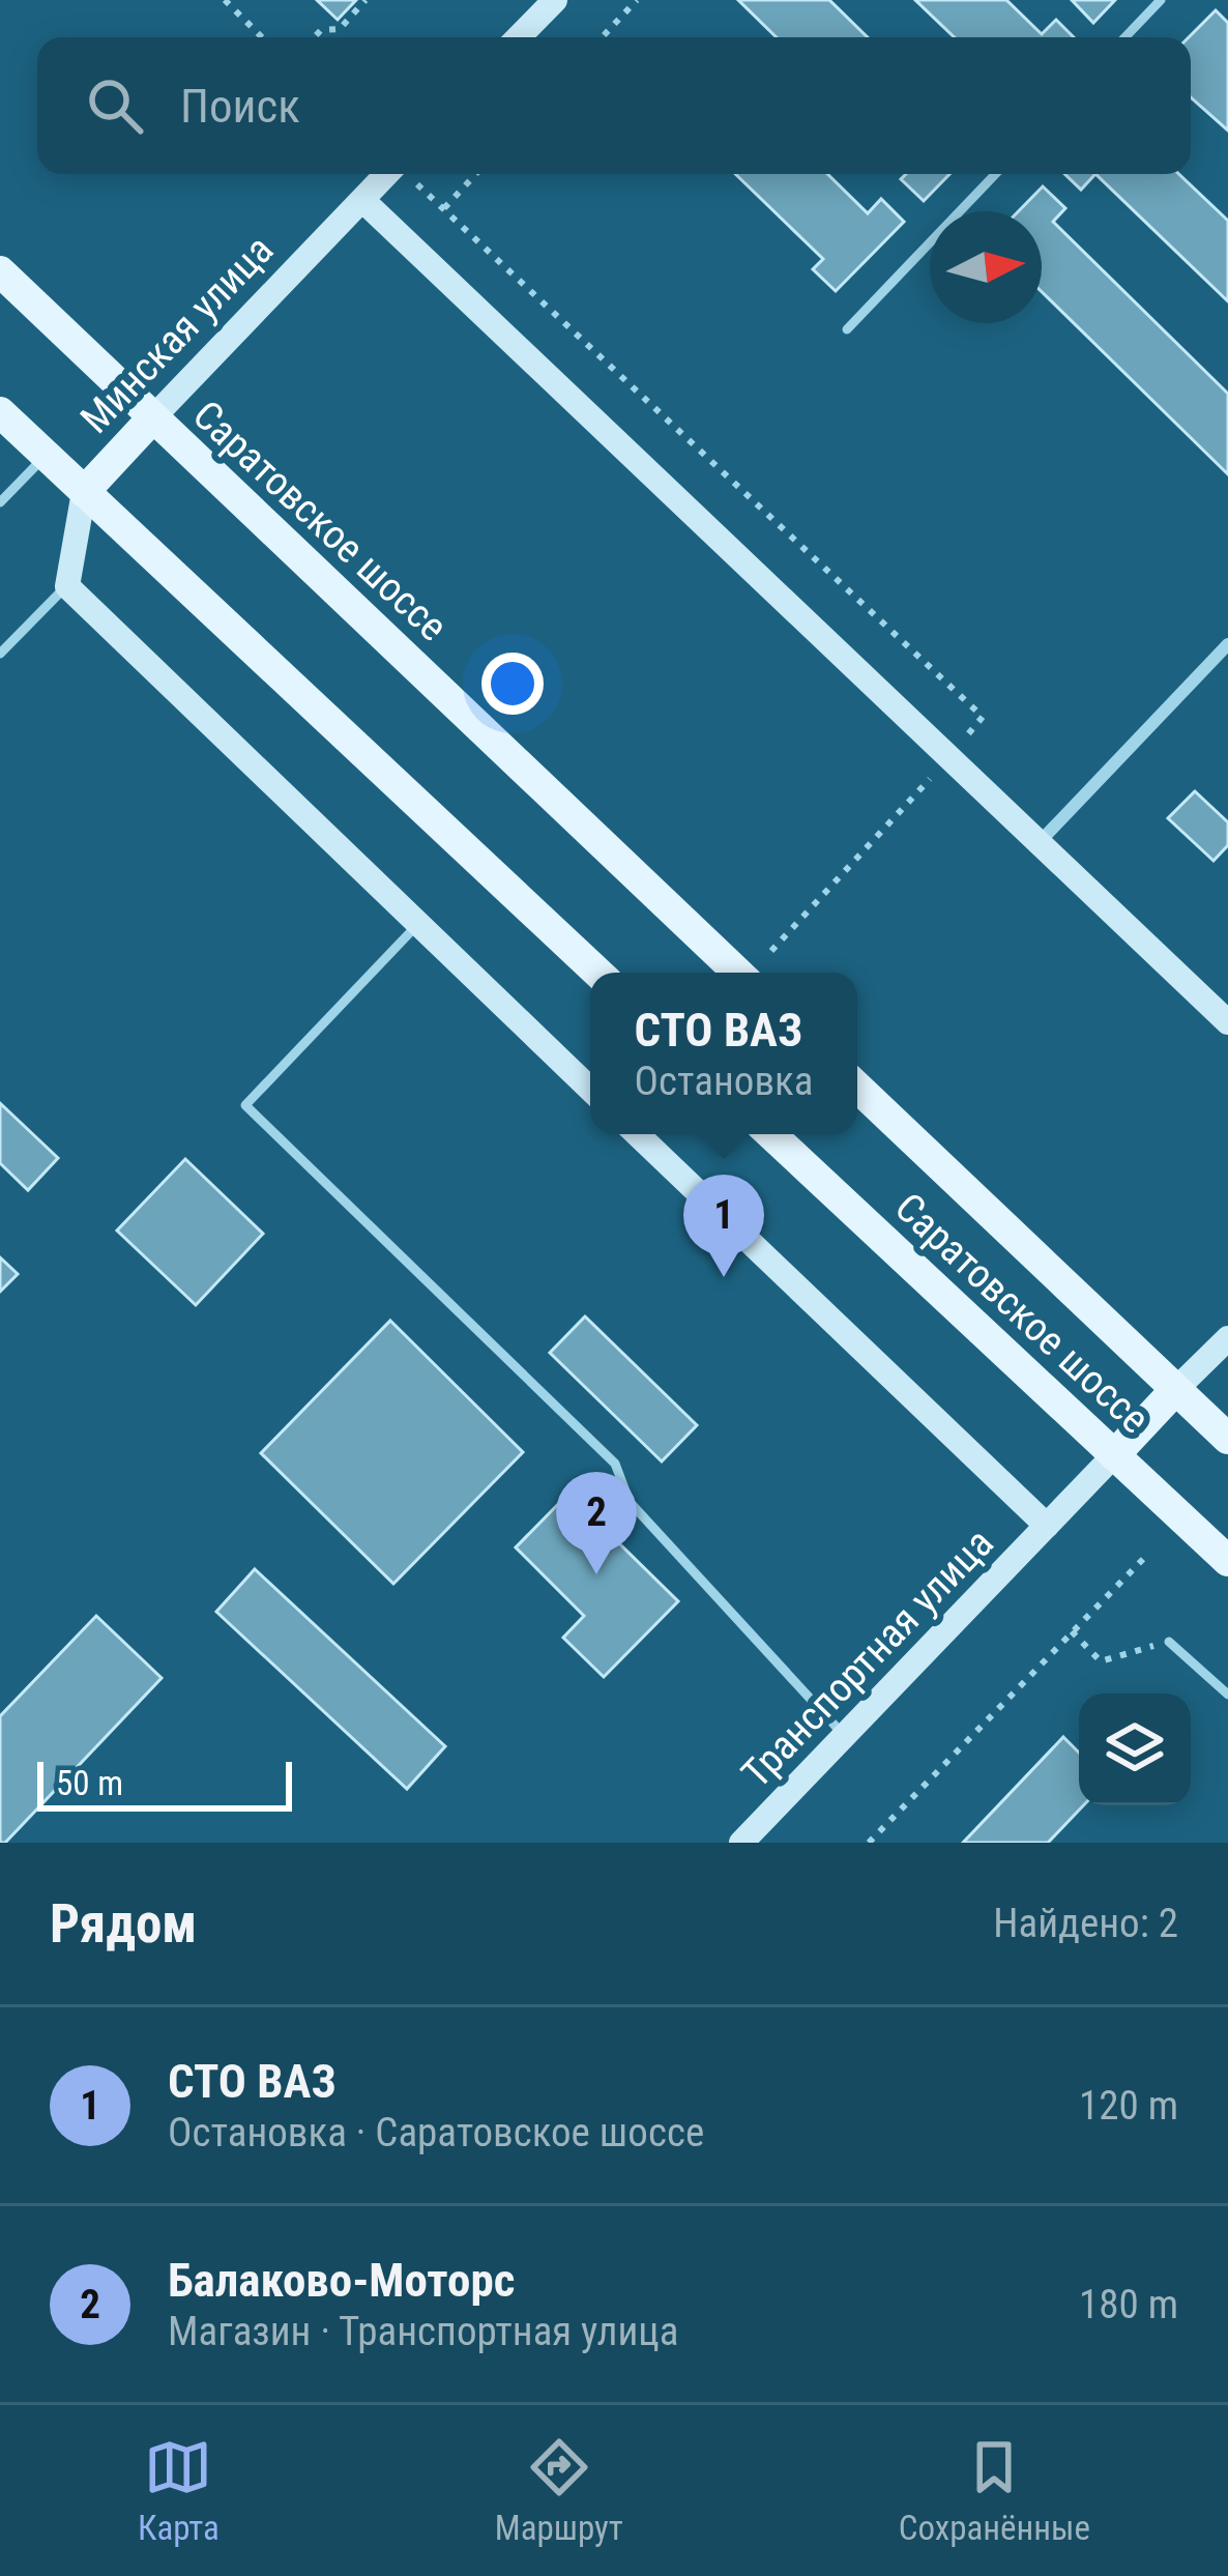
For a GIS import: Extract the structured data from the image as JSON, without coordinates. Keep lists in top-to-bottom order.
{
  "streets": {
    "main road": ["Минская улица", "Саратовское шоссе", "Транспортная улица"]
  },
  "crossings": [
    ["Минская улица", "Саратовское шоссе"],
    ["Саратовское шоссе", "Транспортная улица"]
  ],
  "scale_bar": "50 m",
  "north": "right",
  "page": {
    "search": "Поиск",
    "popup": ["СТО ВАЗ", "Остановка"],
    "pins": ["1", "2"],
    "scale": "50 m",
    "heading": ["Рядом", "Найдено: 2"],
    "list": [
      {
        "mark": "1",
        "name": "СТО ВАЗ",
        "note": "Остановка · Саратовское шоссе",
        "value": "120 m"
      },
      {
        "mark": "2",
        "name": "Балаково-Моторс",
        "note": "Магазин · Транспортная улица",
        "value": "180 m"
      }
    ],
    "nav": ["Карта", "Маршрут", "Сохранённые"]
  }
}
